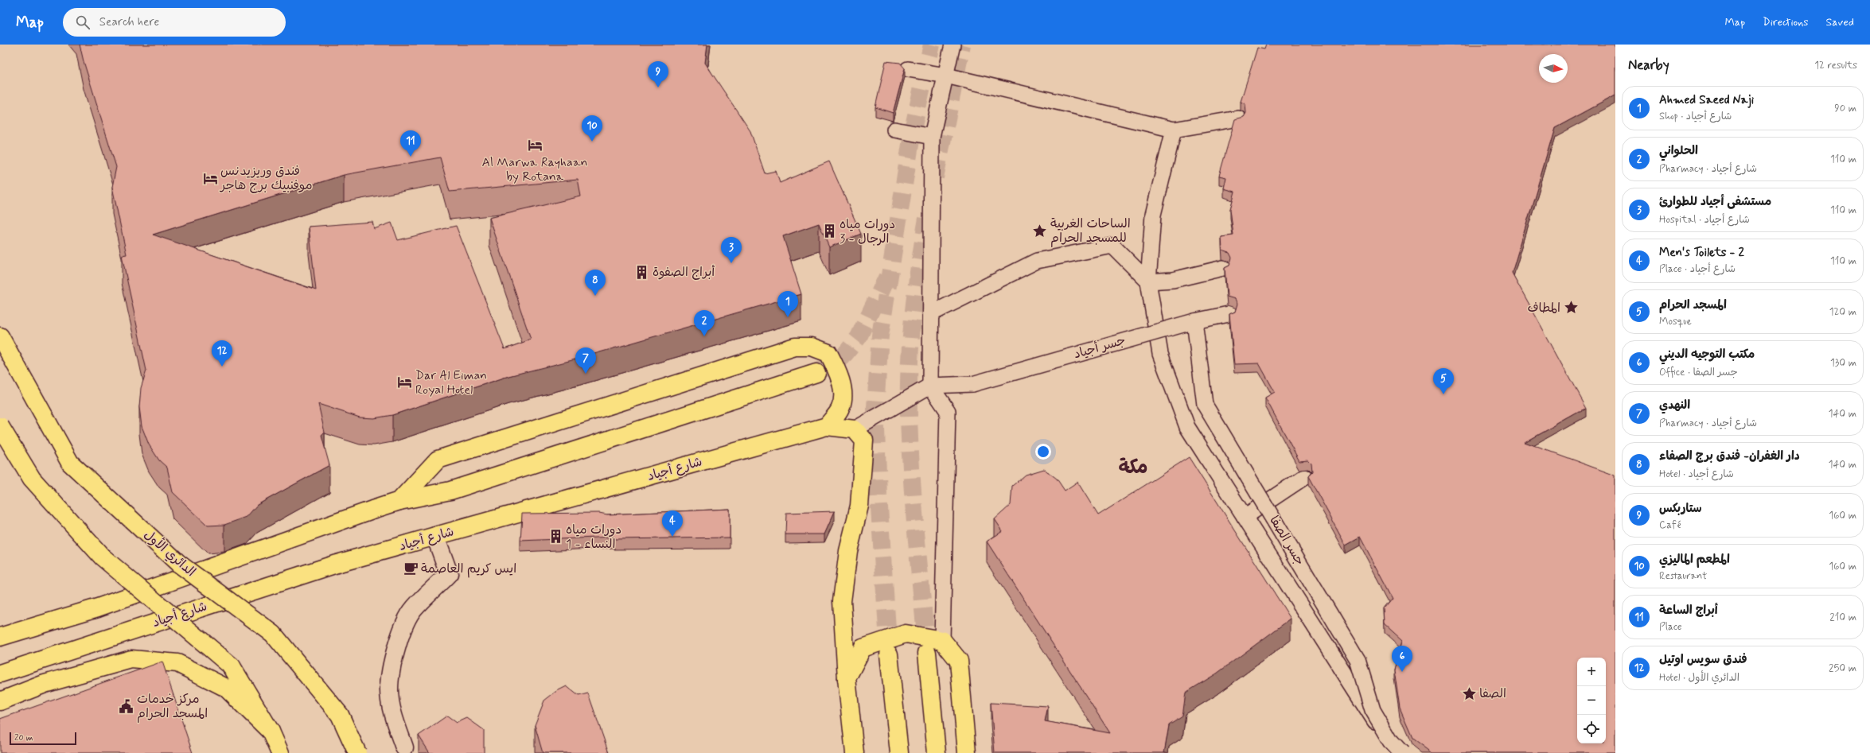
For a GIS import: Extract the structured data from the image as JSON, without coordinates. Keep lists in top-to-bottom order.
{
  "streets": {
    "main road": ["شارع أجياد", "الدائري الأول"],
    "street": ["جسر أجياد", "جسر الصفا"]
  },
  "crossings": [
    ["جسر أجياد", "جسر الصفا"]
  ],
  "districts": ["مكة"],
  "places": {
    "hotel": ["Al Marwa Rayhaan by Rotana", "فندق وريزيدنس موفنبيك برج هاجر", "Dar Al Eiman Royal Hotel"],
    "place": ["الساحات الغربية للمسجد الحرام", "المطاف", "الصفا"],
    "building": ["دورات مياه الرجال - 3", "أبراج الصفوة", "دورات مياه النساء - 1"],
    "cafe": ["ايس كريم العاصمة"],
    "public building": ["مركز خدمات المسجد الحرام"]
  },
  "scale_bar": "20 m",
  "north": "right",
  "page": {
    "header": "Map",
    "search": "Search here",
    "nav": ["Map", "Directions", "Saved"],
    "heading": ["Nearby", "12 results"],
    "pins": [
      "9",
      "10",
      "11",
      "3",
      "8",
      "1",
      "2",
      "12",
      "7",
      "5",
      "4",
      "6"
    ],
    "list": [
      {
        "mark": "1",
        "name": "Ahmed Saeed Naji",
        "note": "Shop · شارع أجياد",
        "value": "90 m"
      },
      {
        "mark": "2",
        "name": "الحلواني",
        "note": "Pharmacy · شارع أجياد",
        "value": "110 m"
      },
      {
        "mark": "3",
        "name": "مستشفى أجياد للطوارئ",
        "note": "Hospital · شارع أجياد",
        "value": "110 m"
      },
      {
        "mark": "4",
        "name": "Men's Toilets - 2",
        "note": "Place · شارع أجياد",
        "value": "110 m"
      },
      {
        "mark": "5",
        "name": "المسجد الحرام",
        "note": "Mosque",
        "value": "120 m"
      },
      {
        "mark": "6",
        "name": "مكتب التوجيه الديني",
        "note": "Office · جسر الصفا",
        "value": "130 m"
      },
      {
        "mark": "7",
        "name": "النهدي",
        "note": "Pharmacy · شارع أجياد",
        "value": "140 m"
      },
      {
        "mark": "8",
        "name": "دار الغفران- فندق برج الصفاء",
        "note": "Hotel · شارع أجياد",
        "value": "140 m"
      },
      {
        "mark": "9",
        "name": "ستاربكس",
        "note": "Café",
        "value": "160 m"
      },
      {
        "mark": "10",
        "name": "المطعم الماليزي",
        "note": "Restaurant",
        "value": "160 m"
      },
      {
        "mark": "11",
        "name": "أبراج الساعة",
        "note": "Place",
        "value": "210 m"
      },
      {
        "mark": "12",
        "name": "فندق سويس اوتيل",
        "note": "Hotel · الدائري الأول",
        "value": "250 m"
      }
    ],
    "map_buttons": ["+", "−"],
    "scale": "20 m"
  }
}
